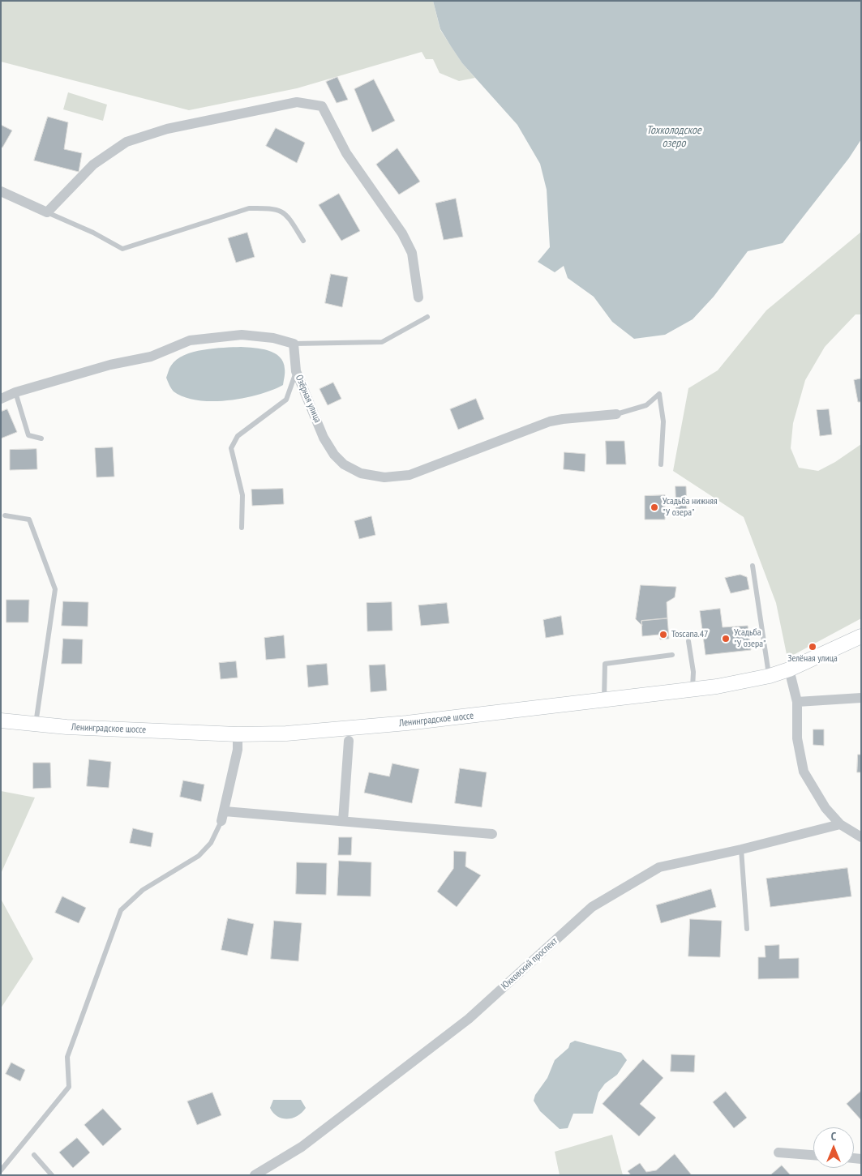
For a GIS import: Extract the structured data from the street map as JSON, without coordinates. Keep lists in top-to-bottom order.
{
  "streets": {
    "main road": ["Ленинградское шоссе"],
    "street": ["Озёрная улица", "Юкковский проспект"]
  },
  "water": ["Тохколодское озеро"],
  "places": [
    "Усадьба нижняя \"У озера\"",
    "Toscana.47",
    "Усадьба \"У озера\"",
    "Зелёная улица"
  ],
  "north": "top"
}
